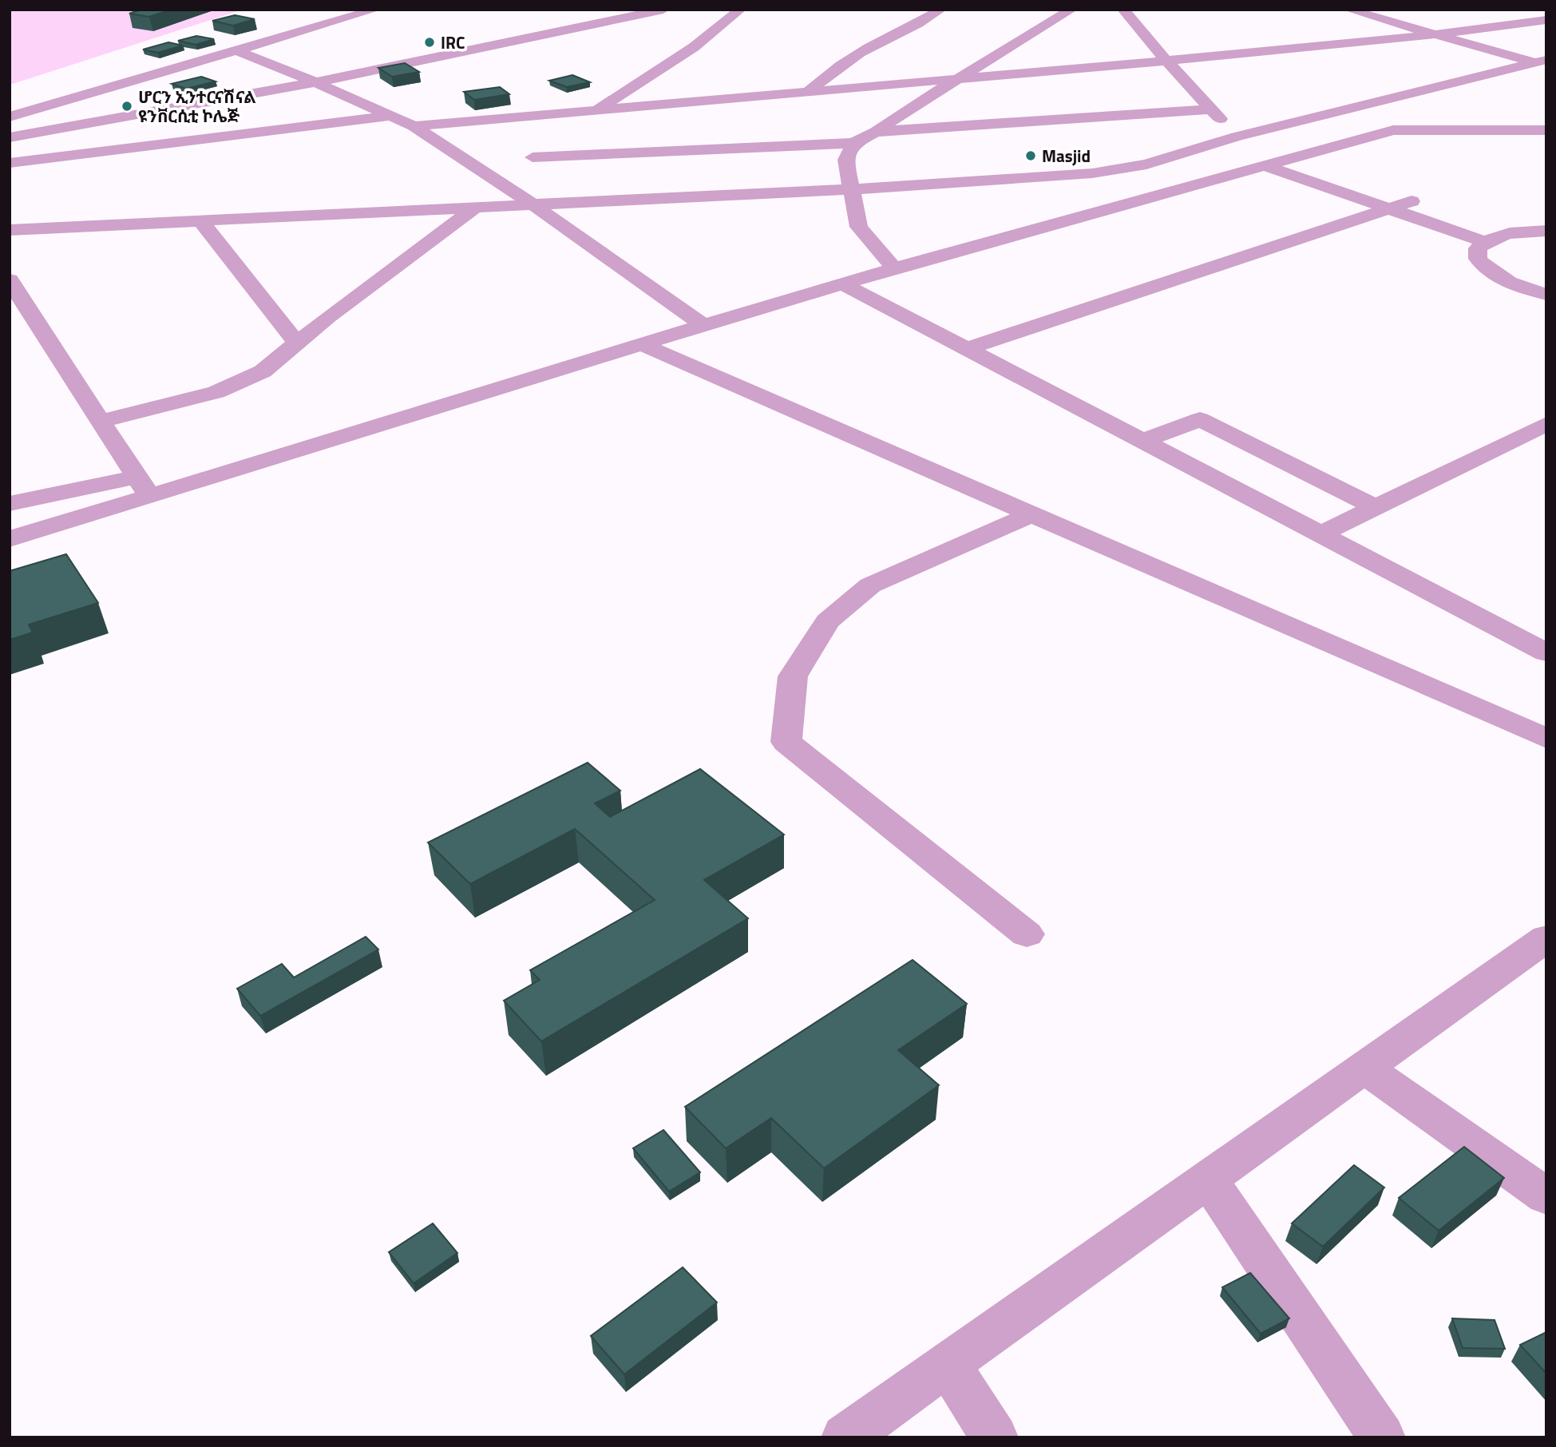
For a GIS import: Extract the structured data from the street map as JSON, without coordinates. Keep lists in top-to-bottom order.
{
  "places": ["IRC", "ሆርን ኢንተርናሽናል ዩንቨርሲቲ ኮሌጅ", "Masjid"]
}
